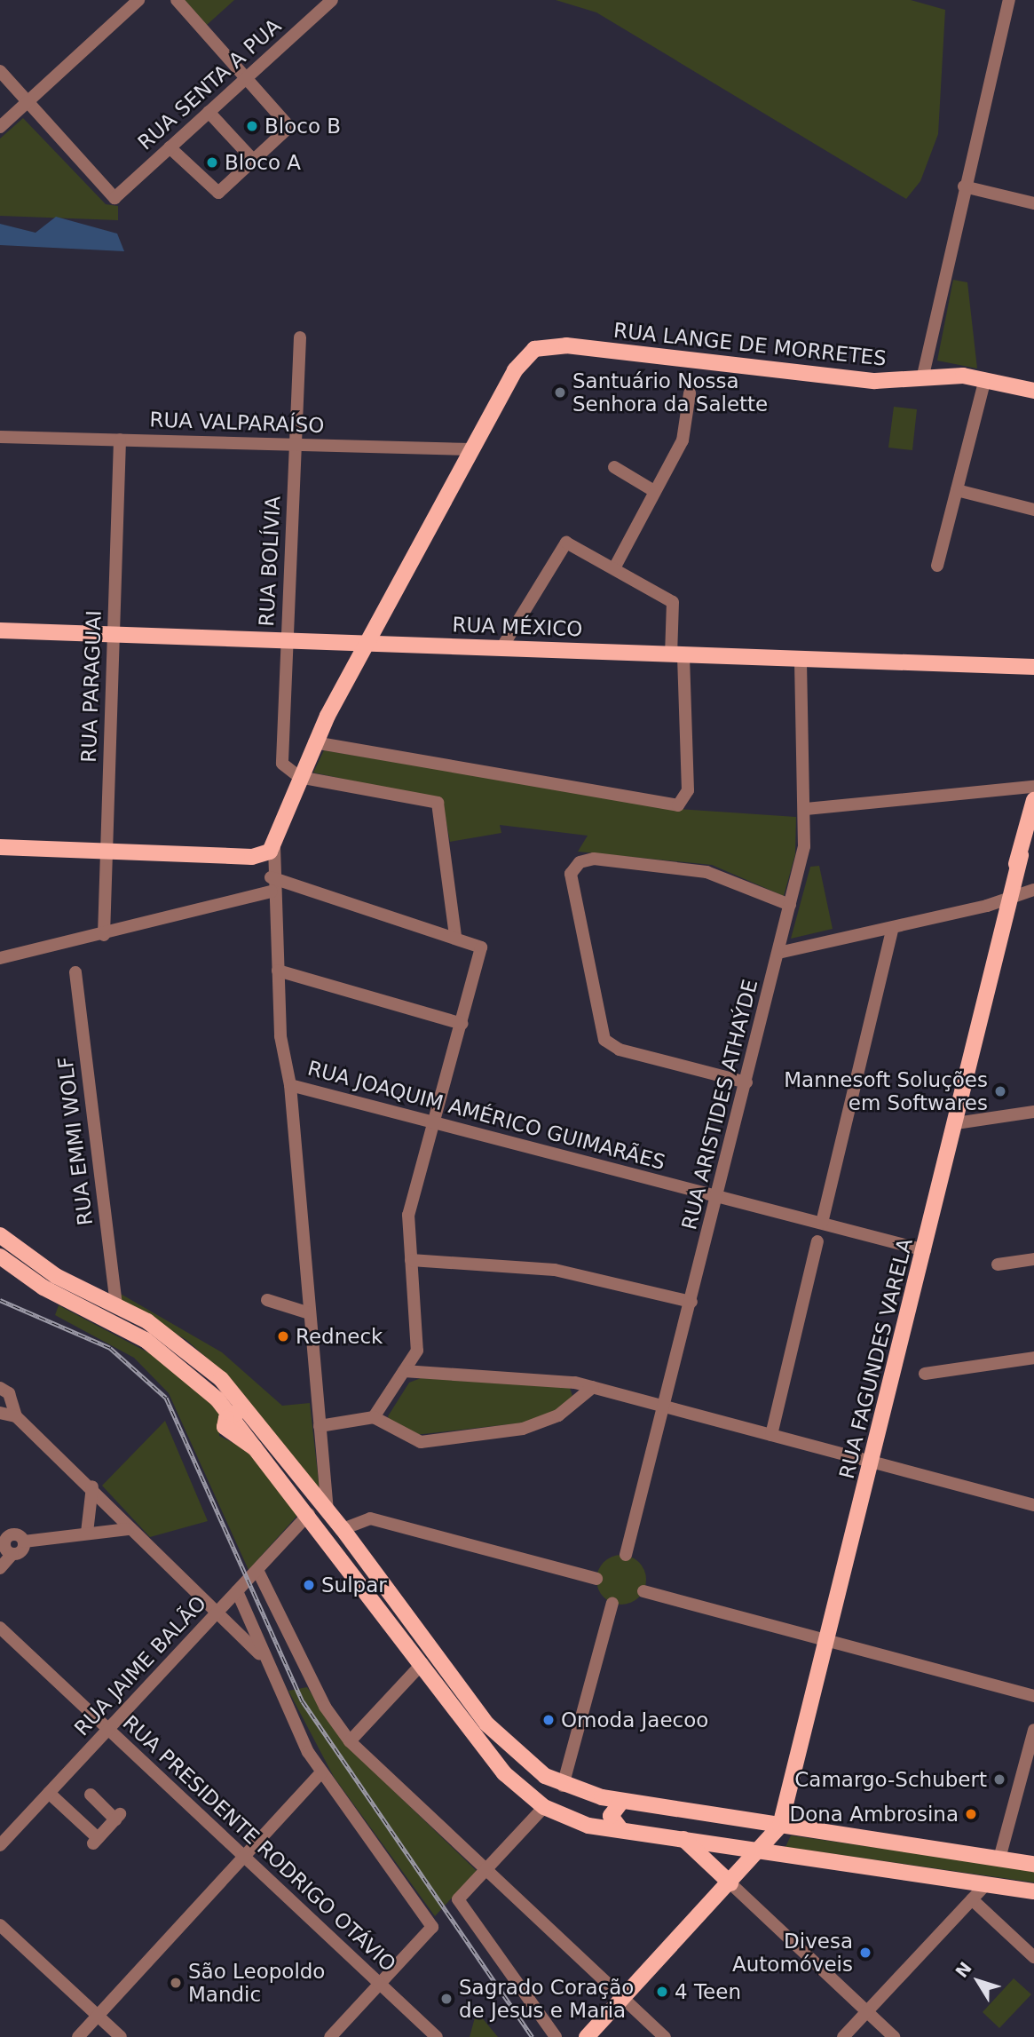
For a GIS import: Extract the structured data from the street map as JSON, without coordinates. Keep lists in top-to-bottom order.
{
  "streets": {
    "main road": ["RUA LANGE DE MORRETES", "RUA MÉXICO", "RUA FAGUNDES VARELA"],
    "street": [
      "RUA SENTA A PUA",
      "RUA VALPARAÍSO",
      "RUA BOLÍVIA",
      "RUA PARAGUAI",
      "RUA ARISTIDES ATHAÝDE",
      "RUA JOAQUIM AMÉRICO GUIMARÃES",
      "RUA EMMI WOLF",
      "RUA JAIME BALÃO",
      "RUA PRESIDENTE RODRIGO OTÁVIO"
    ]
  },
  "crossings": [
    ["RUA LANGE DE MORRETES", "RUA VALPARAÍSO"],
    ["RUA VALPARAÍSO", "RUA BOLÍVIA"],
    ["RUA VALPARAÍSO", "RUA PARAGUAI"],
    ["RUA BOLÍVIA", "RUA MÉXICO"],
    ["RUA MÉXICO", "RUA PARAGUAI"],
    ["RUA MÉXICO", "RUA ARISTIDES ATHAÝDE"],
    ["RUA ARISTIDES ATHAÝDE", "RUA JOAQUIM AMÉRICO GUIMARÃES"],
    ["RUA JOAQUIM AMÉRICO GUIMARÃES", "RUA FAGUNDES VARELA"],
    ["RUA JAIME BALÃO", "RUA PRESIDENTE RODRIGO OTÁVIO"]
  ],
  "places": [
    "Bloco B",
    "Bloco A",
    "Santuário Nossa Senhora da Salette",
    "Mannesoft Soluções em Softwares",
    "Redneck",
    "Sulpar",
    "Omoda Jaecoo",
    "Camargo-Schubert",
    "Dona Ambrosina",
    "Divesa Automóveis",
    "São Leopoldo Mandic",
    "4 Teen",
    "Sagrado Coração de Jesus e Maria"
  ],
  "north": "top left"
}
